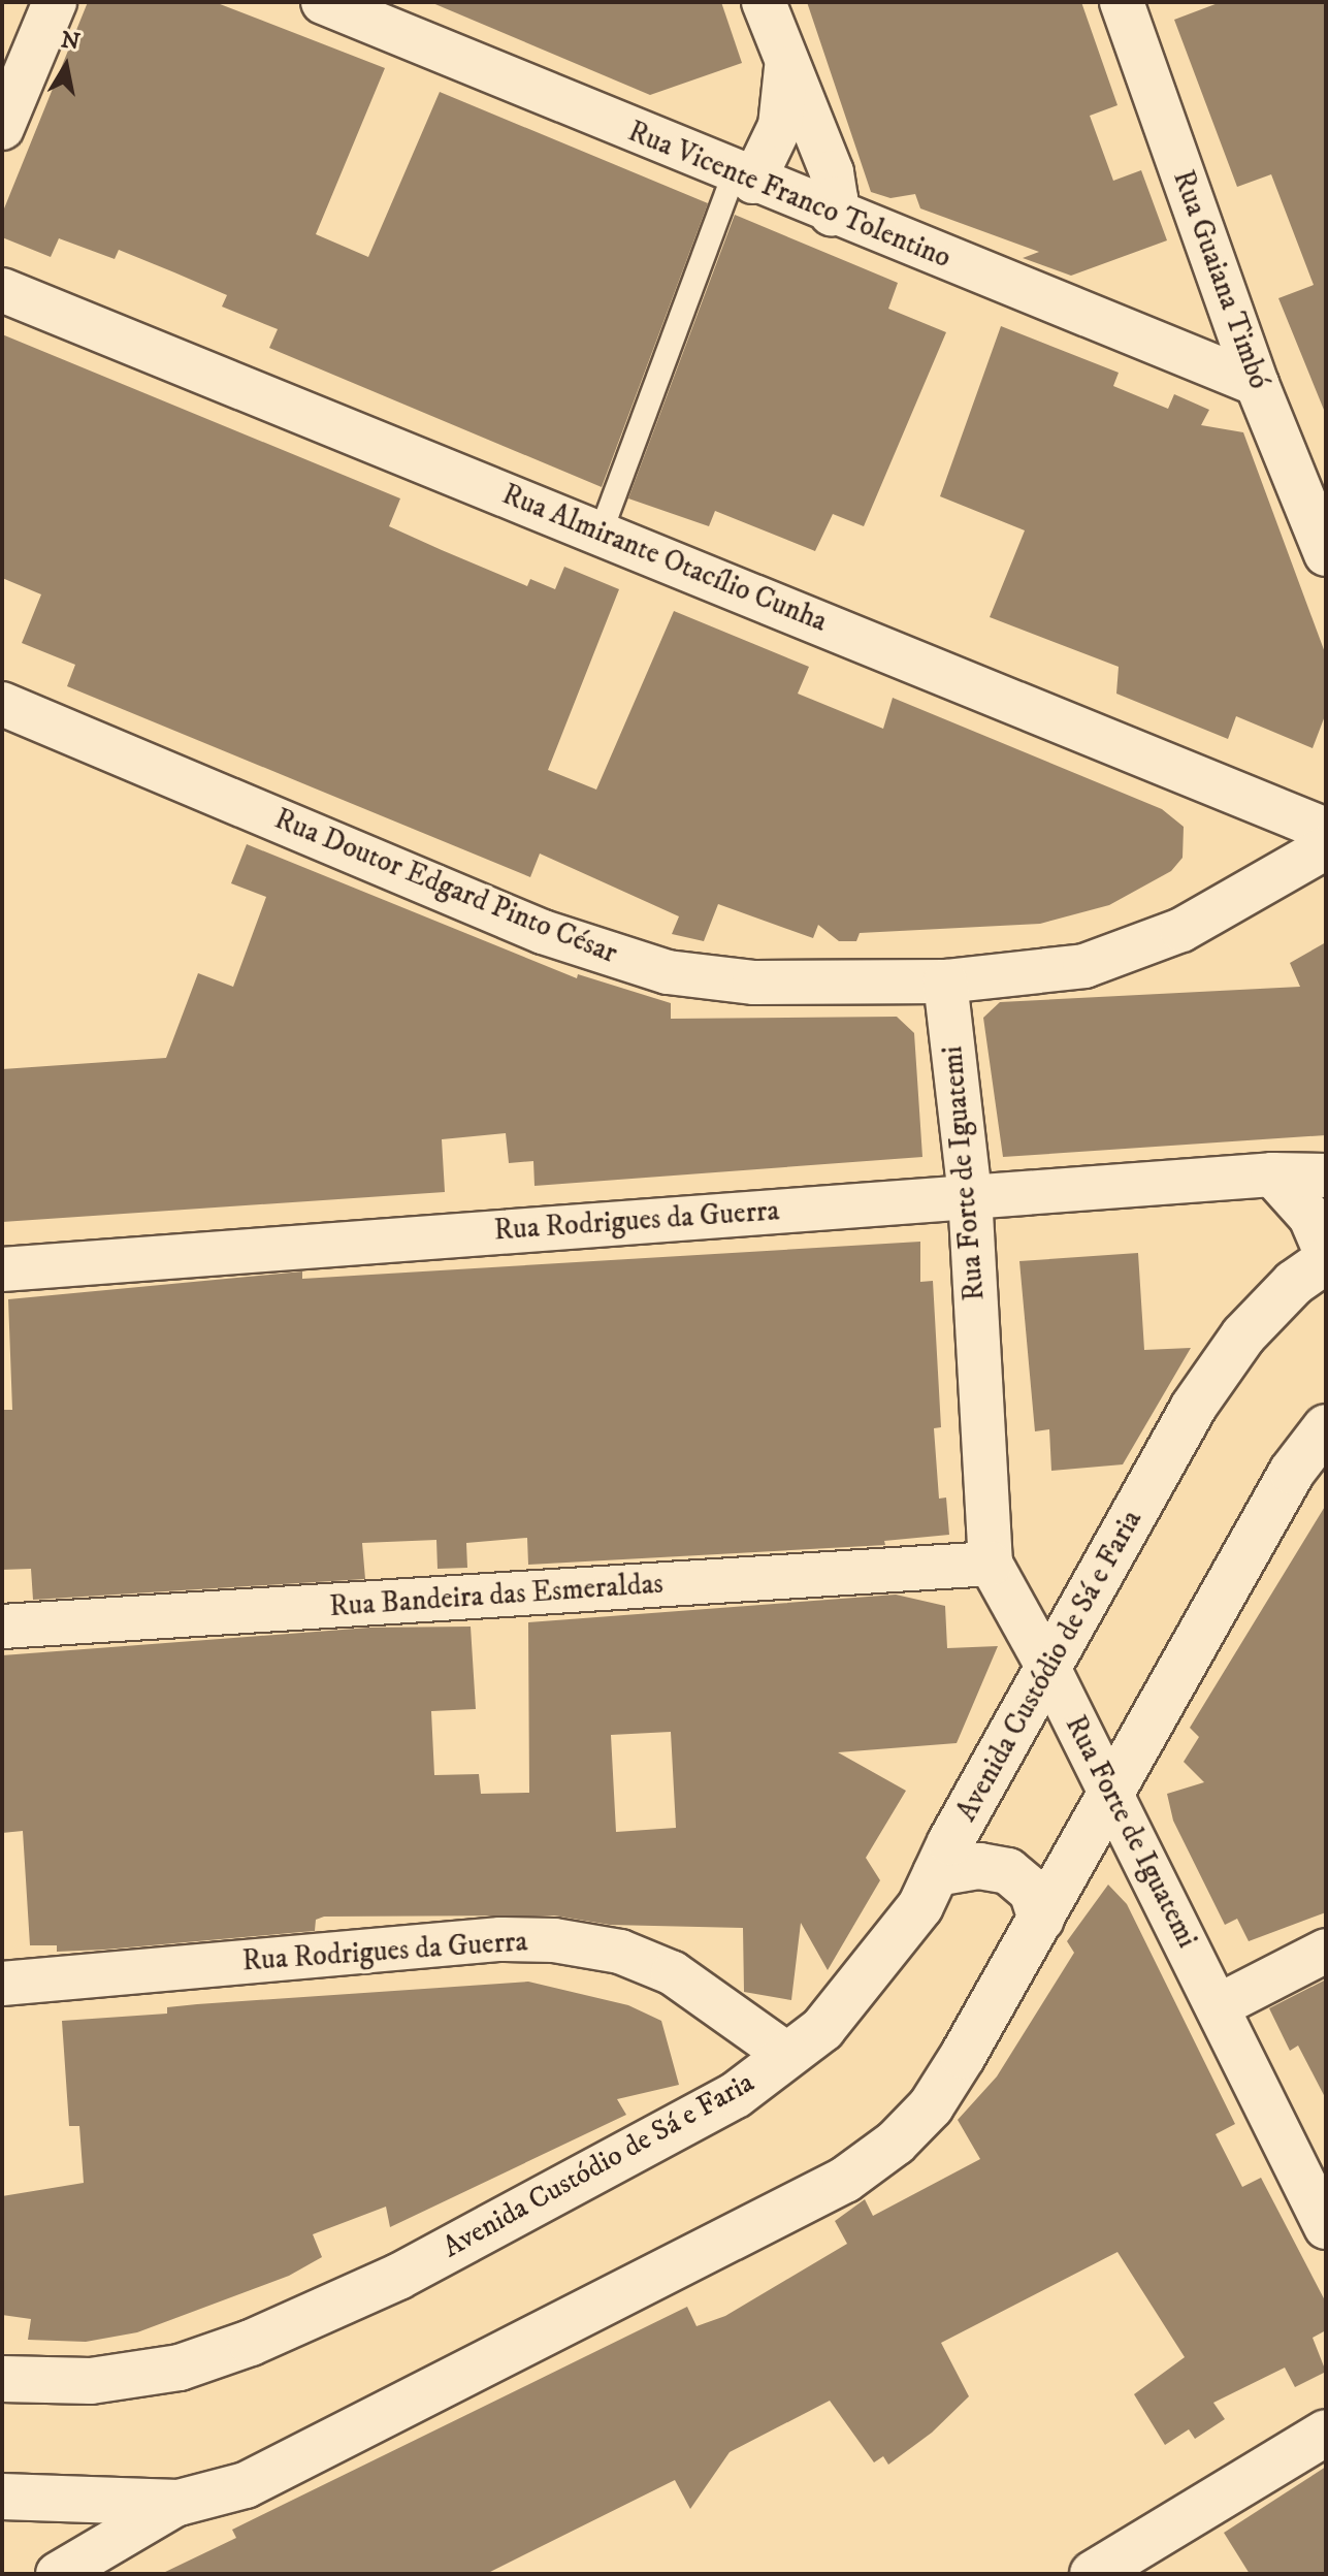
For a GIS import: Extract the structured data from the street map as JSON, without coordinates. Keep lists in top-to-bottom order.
{
  "streets": {
    "street": [
      "Rua Vicente Franco Tolentino",
      "Rua Guaiana Timbó",
      "Rua Almirante Otacílio Cunha",
      "Rua Doutor Edgard Pinto César",
      "Rua Forte de Iguatemi",
      "Rua Rodrigues da Guerra",
      "Rua Bandeira das Esmeraldas",
      "Avenida Custódio de Sá e Faria"
    ]
  },
  "crossings": [
    ["Rua Vicente Franco Tolentino", "Rua Guaiana Timbó"],
    ["Rua Doutor Edgard Pinto César", "Rua Forte de Iguatemi"],
    ["Rua Forte de Iguatemi", "Rua Rodrigues da Guerra"],
    ["Rua Forte de Iguatemi", "Rua Bandeira das Esmeraldas"],
    ["Rua Forte de Iguatemi", "Avenida Custódio de Sá e Faria"],
    ["Rua Rodrigues da Guerra", "Avenida Custódio de Sá e Faria"]
  ],
  "north": "top"
}
